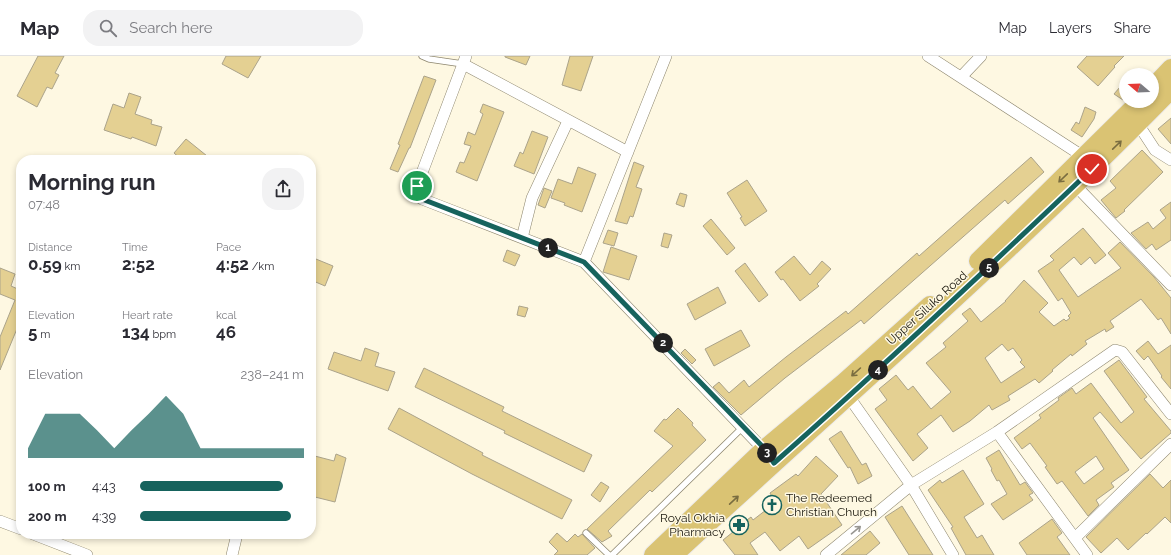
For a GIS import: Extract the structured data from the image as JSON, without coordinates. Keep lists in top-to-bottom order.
{
  "streets": {
    "main road": ["Upper Siluko Road"]
  },
  "places": {
    "church": ["The Redeemed Christian Church"],
    "pharmacy": ["Royal Okhia Pharmacy"]
  },
  "north": "left",
  "page": {
    "header": "Map",
    "search": "Search here",
    "nav": ["Map", "Layers", "Share"],
    "heading": ["Morning run", "07:48"],
    "stats": [
      ["Distance", "0.59 km"],
      ["Time", "2:52"],
      ["Pace", "4:52 /km"],
      ["Elevation", "5 m"],
      ["Heart rate", "134 bpm"],
      ["kcal", "46"]
    ],
    "pins": [
      "1",
      "5",
      "2",
      "4",
      "3"
    ],
    "chart": ["Elevation", "238–241 m"],
    "list": [
      {
        "name": "100 m",
        "note": "4:43"
      },
      {
        "name": "200 m",
        "note": "4:39"
      }
    ]
  }
}
